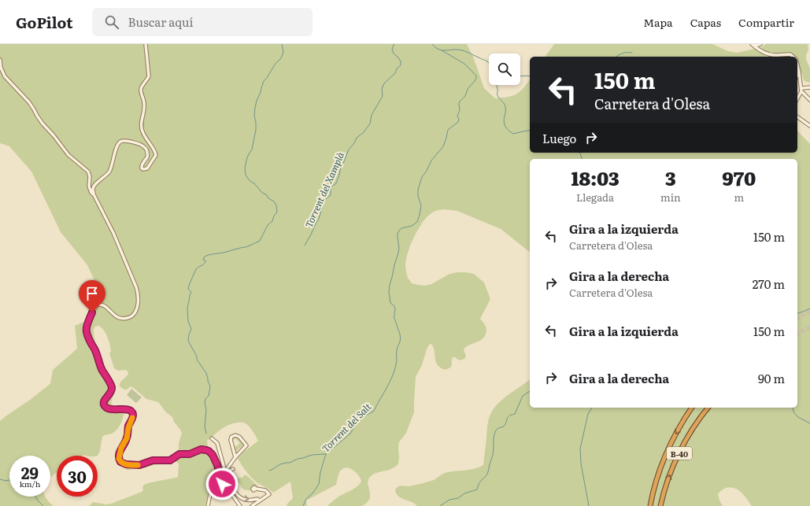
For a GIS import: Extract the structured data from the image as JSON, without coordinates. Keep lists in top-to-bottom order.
{
  "streets": {
    "highway": ["B-40"]
  },
  "water": ["Torrent del Xamplà", "Torrent del Salt"],
  "page": {
    "header": "GoPilot",
    "search": "Buscar aquí",
    "nav": ["Mapa", "Capas", "Compartir"],
    "turn": ["150 m", "Carretera d'Olesa"],
    "then": "Luego",
    "eta": [
      "18:03",
      "Llegada",
      "3",
      "min",
      "970",
      "m"
    ],
    "list": [
      {
        "name": "Gira a la izquierda",
        "note": "Carretera d'Olesa",
        "value": "150 m"
      },
      {
        "name": "Gira a la derecha",
        "note": "Carretera d'Olesa",
        "value": "270 m"
      },
      {
        "name": "Gira a la izquierda",
        "value": "150 m"
      },
      {
        "name": "Gira a la derecha",
        "value": "90 m"
      }
    ],
    "speed": "29 km/h",
    "limit": "30"
  }
}
